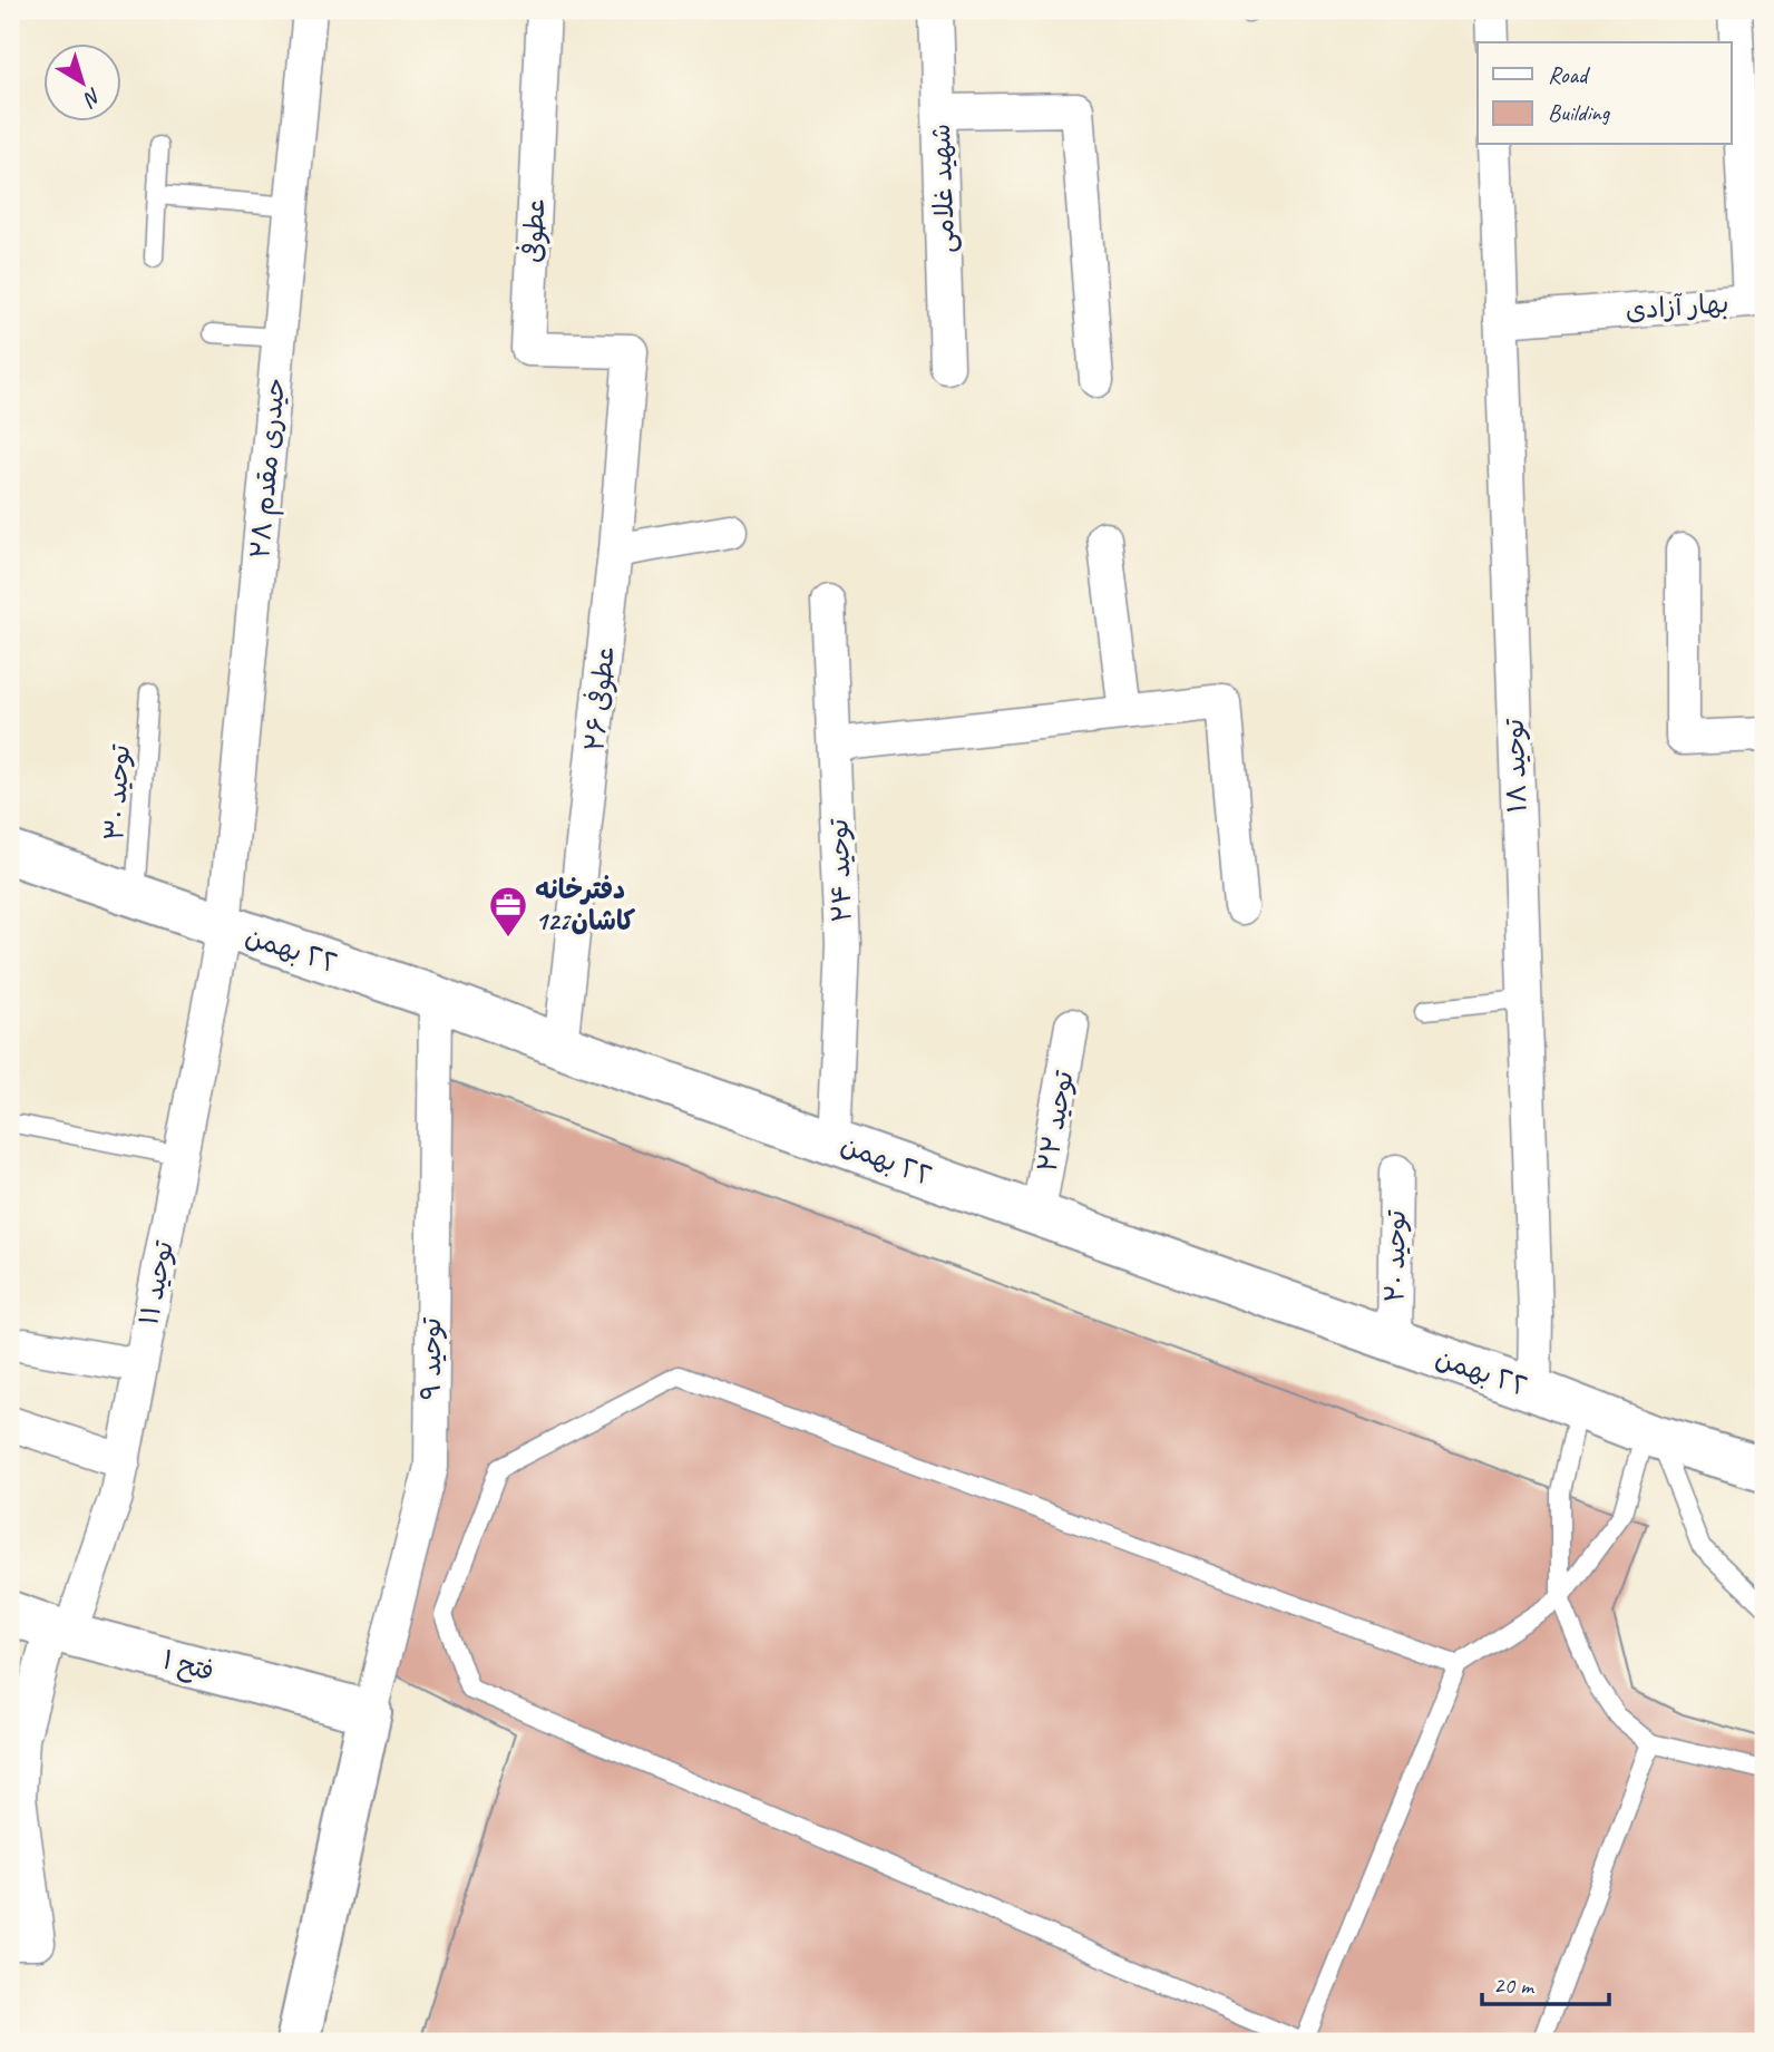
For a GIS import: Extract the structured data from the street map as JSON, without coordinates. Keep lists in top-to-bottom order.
{
  "streets": {
    "main road": ["٢٢ بهمن", "فتح ۱"],
    "street": [
      "شهید غلامی",
      "عطوفی",
      "بهار آزادی",
      "حیدری مقدم ۲۸",
      "عطوفی ۲۶",
      "توحید ۱۸",
      "توحید ۲۴",
      "توحید ۲۲",
      "توحید ۲۰",
      "توحید ۱۱",
      "توحید ۹"
    ],
    "lane": ["توحید ۳۰"]
  },
  "crossings": [
    ["عطوفی", "عطوفی ۲۶"],
    ["بهار آزادی", "توحید ۱۸"],
    ["حیدری مقدم ۲۸", "٢٢ بهمن"],
    ["حیدری مقدم ۲۸", "توحید ۱۱"],
    ["عطوفی ۲۶", "٢٢ بهمن"],
    ["توحید ۱۸", "٢٢ بهمن"],
    ["توحید ۳۰", "٢٢ بهمن"],
    ["توحید ۲۴", "٢٢ بهمن"],
    ["٢٢ بهمن", "توحید ۲۲"],
    ["٢٢ بهمن", "توحید ۲۰"],
    ["٢٢ بهمن", "توحید ۱۱"],
    ["٢٢ بهمن", "توحید ۹"],
    ["توحید ۱۱", "فتح ۱"],
    ["توحید ۹", "فتح ۱"]
  ],
  "places": {
    "office": ["دفترخانه 122کاشان"]
  },
  "legend": ["Road", "Building"],
  "scale_bar": "20 m",
  "north": "bottom right"
}
